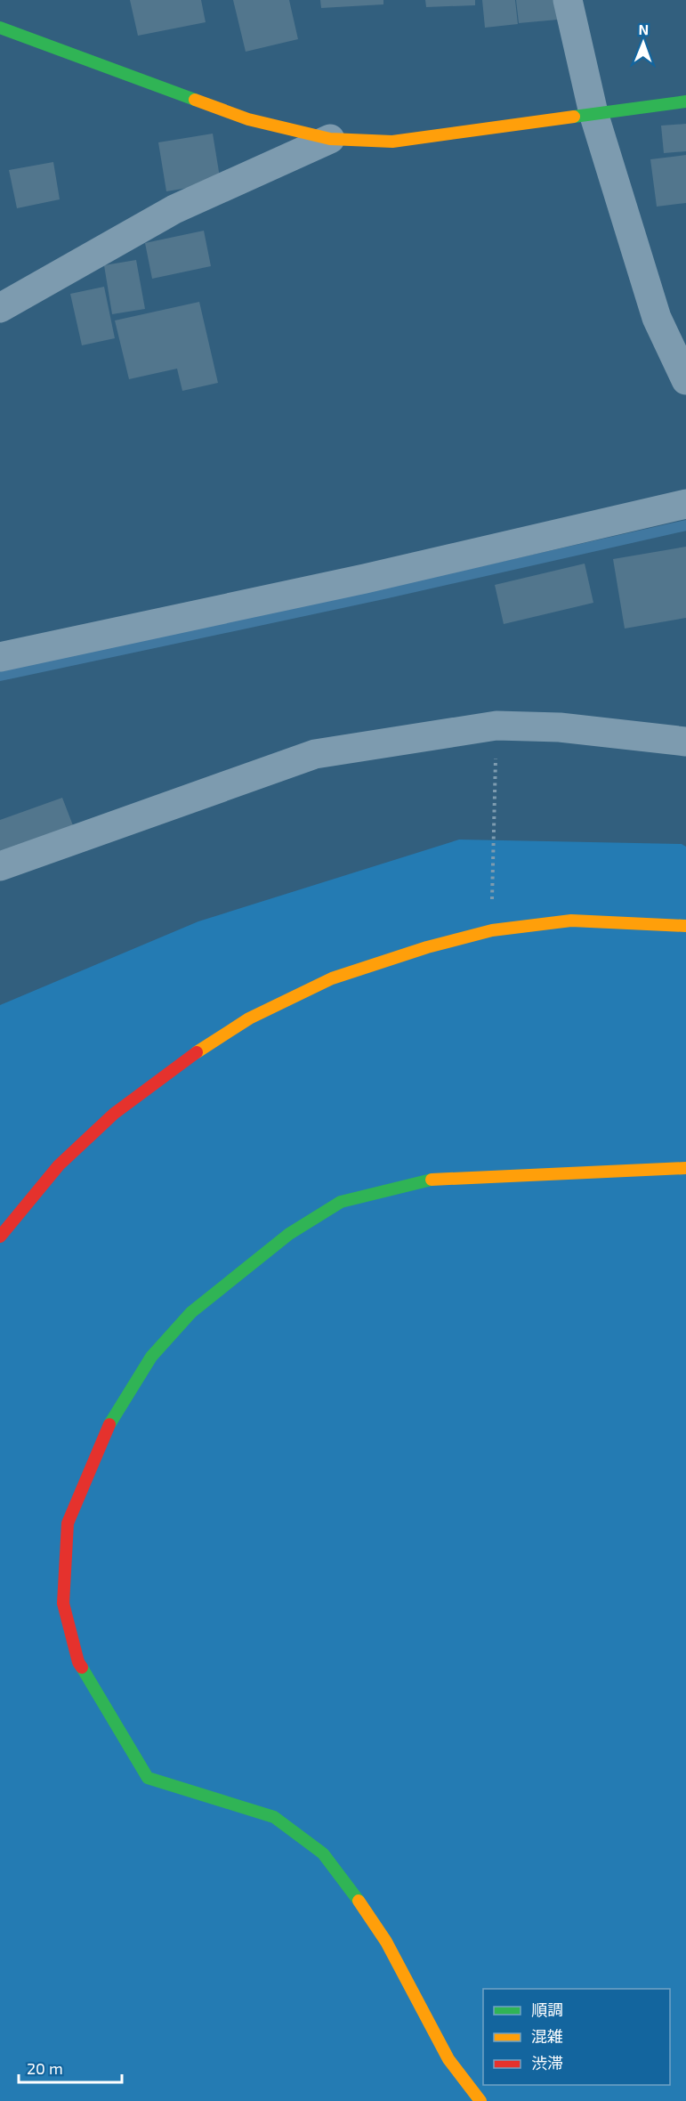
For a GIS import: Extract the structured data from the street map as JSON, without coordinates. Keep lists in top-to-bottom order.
{
  "legend": ["順調", "混雑", "渋滞"],
  "scale_bar": "20 m",
  "north": "top"
}
